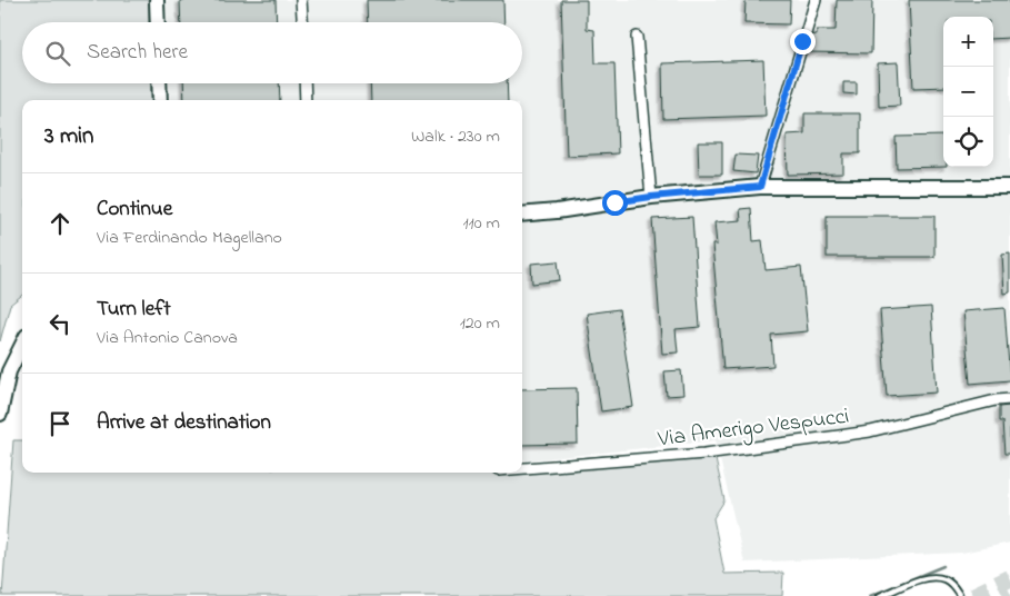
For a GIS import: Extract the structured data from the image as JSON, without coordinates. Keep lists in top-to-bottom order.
{
  "streets": {
    "street": ["Via Amerigo Vespucci"]
  },
  "page": {
    "map_buttons": ["+", "−"],
    "search": "Search here",
    "heading": ["3 min", "Walk · 230 m"],
    "list": [
      ["Continue", "Via Ferdinando Magellano", "110 m"],
      ["Turn left", "Via Antonio Canova", "120 m"],
      "Arrive at destination"
    ]
  }
}
